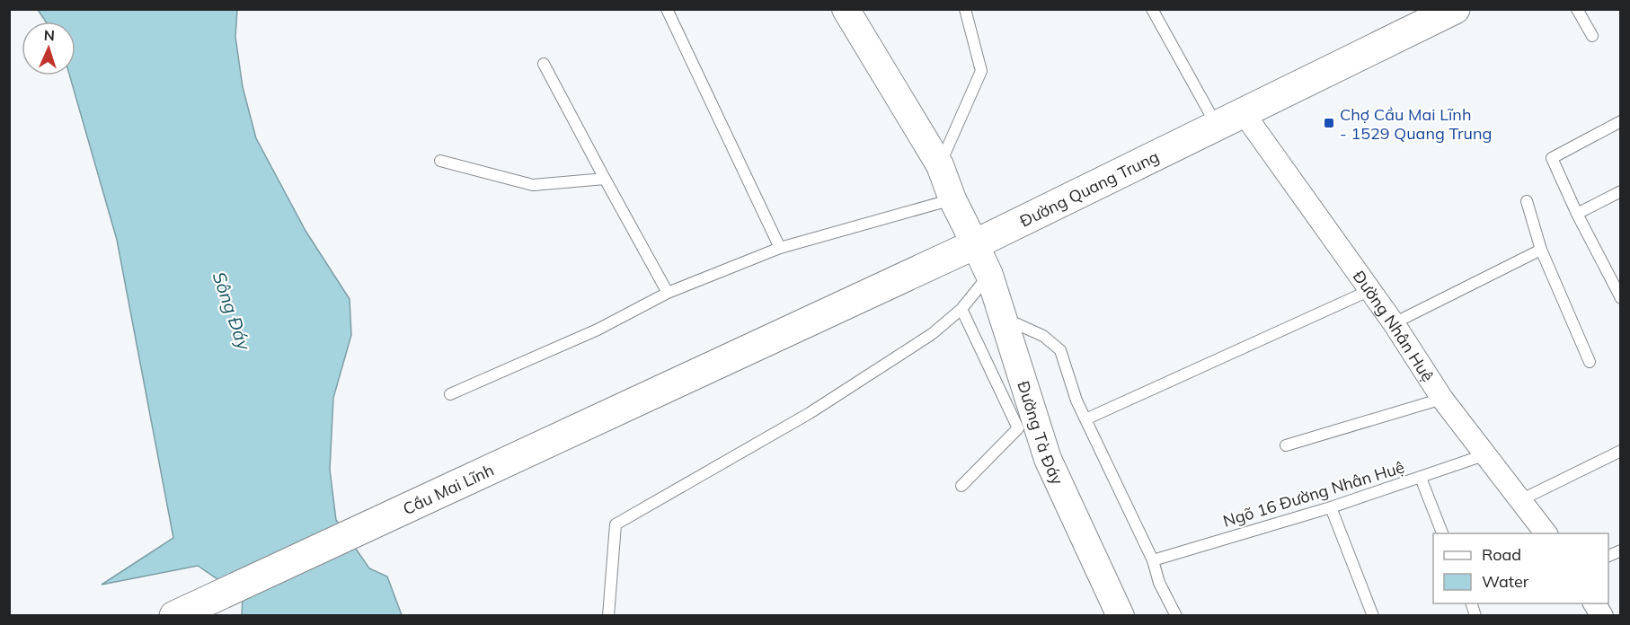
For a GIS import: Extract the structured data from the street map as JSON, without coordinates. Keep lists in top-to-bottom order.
{
  "streets": {
    "highway": ["Đường Quang Trung", "Cầu Mai Lĩnh"],
    "street": ["Đường Nhân Huệ", "Đường Tà Đáy"],
    "lane": ["Ngõ 16 Đường Nhân Huệ"]
  },
  "crossings": [
    ["Đường Quang Trung", "Đường Nhân Huệ"],
    ["Đường Quang Trung", "Đường Tà Đáy"],
    ["Đường Quang Trung", "Cầu Mai Lĩnh"],
    ["Đường Nhân Huệ", "Ngõ 16 Đường Nhân Huệ"]
  ],
  "water": ["Sông Đáy"],
  "places": {
    "transit": ["Chợ Cầu Mai Lĩnh - 1529 Quang Trung"]
  },
  "legend": ["Road", "Water"],
  "north": "top"
}
